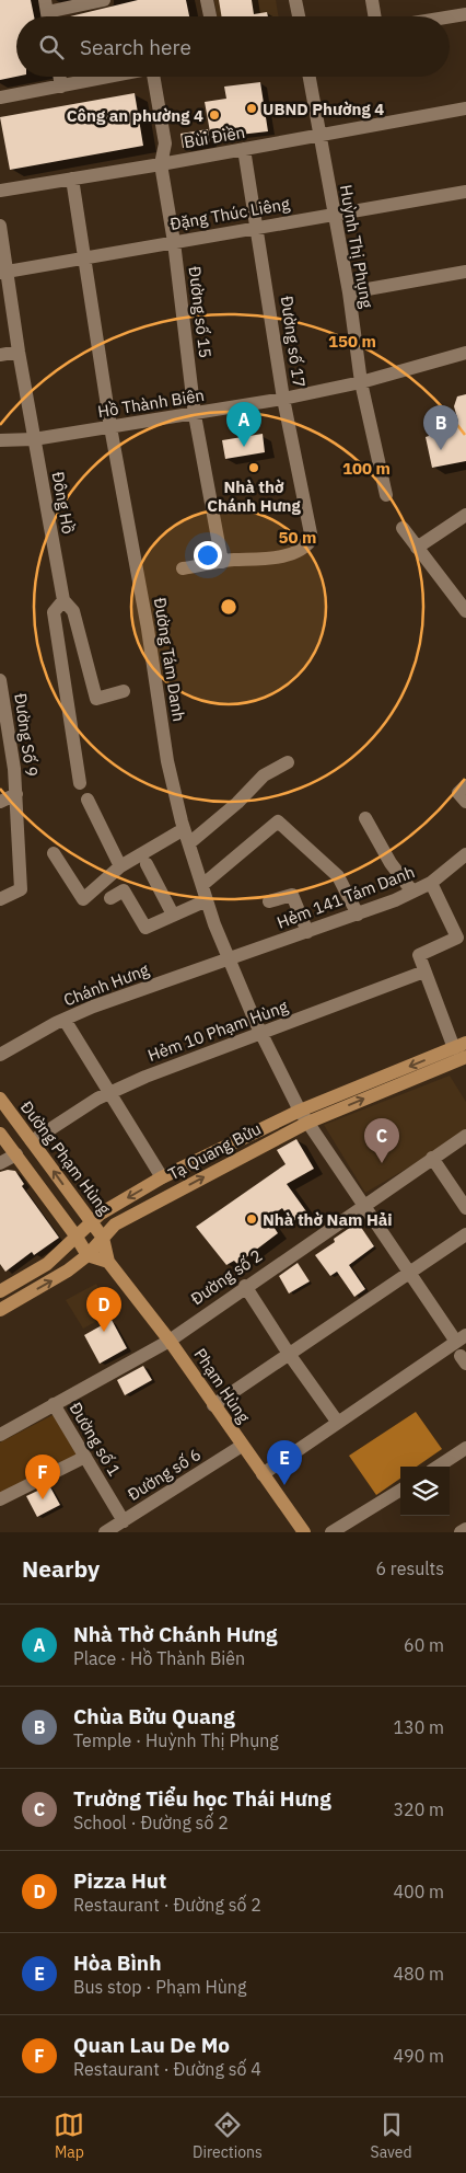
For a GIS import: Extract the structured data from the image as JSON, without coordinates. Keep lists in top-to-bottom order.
{
  "streets": {
    "main road": ["Tạ Quang Bửu", "Đường Phạm Hùng", "Phạm Hùng"],
    "street": [
      "Bùi Điền",
      "Đặng Thúc Liêng",
      "Huỳnh Thị Phụng",
      "Đường số 15",
      "Đường số 17",
      "Hồ Thành Biên",
      "Đông Hồ",
      "Đường Tám Danh",
      "Đường Số 9",
      "Hẻm 141 Tám Danh",
      "Chánh Hưng",
      "Hẻm 10 Phạm Hùng",
      "Đường số 2",
      "Đường số 1",
      "Đường số 6"
    ]
  },
  "crossings": [
    ["Bùi Điền", "Huỳnh Thị Phụng"],
    ["Bùi Điền", "Đường số 15"],
    ["Bùi Điền", "Đường số 17"],
    ["Bùi Điền", "Đường Tám Danh"],
    ["Đặng Thúc Liêng", "Huỳnh Thị Phụng"],
    ["Đặng Thúc Liêng", "Đường số 15"],
    ["Đặng Thúc Liêng", "Đường số 17"],
    ["Đặng Thúc Liêng", "Đông Hồ"],
    ["Đặng Thúc Liêng", "Đường Tám Danh"],
    ["Huỳnh Thị Phụng", "Hồ Thành Biên"],
    ["Đường số 15", "Đường số 17"],
    ["Đường số 15", "Hồ Thành Biên"],
    ["Đường số 17", "Hồ Thành Biên"],
    ["Hồ Thành Biên", "Đông Hồ"],
    ["Hồ Thành Biên", "Đường Tám Danh"],
    ["Đường Tám Danh", "Hẻm 141 Tám Danh"],
    ["Đường Tám Danh", "Chánh Hưng"],
    ["Đường Tám Danh", "Hẻm 10 Phạm Hùng"],
    ["Đường Tám Danh", "Tạ Quang Bửu"],
    ["Đường Tám Danh", "Đường số 2"],
    ["Hẻm 141 Tám Danh", "Chánh Hưng"],
    ["Hẻm 10 Phạm Hùng", "Đường Phạm Hùng"],
    ["Tạ Quang Bửu", "Đường Phạm Hùng"],
    ["Tạ Quang Bửu", "Phạm Hùng"],
    ["Đường Phạm Hùng", "Phạm Hùng"],
    ["Đường số 2", "Phạm Hùng"],
    ["Đường số 2", "Đường số 1"],
    ["Phạm Hùng", "Đường số 6"],
    ["Đường số 1", "Đường số 6"]
  ],
  "places": [
    "UBND Phường 4",
    "Công an phường 4",
    "Nhà thờ Chánh Hưng",
    "Nhà thờ Nam Hải"
  ],
  "page": {
    "search": "Search here",
    "pins": [
      "A",
      "B",
      "C",
      "D",
      "E",
      "F"
    ],
    "heading": ["Nearby", "6 results"],
    "list": [
      {
        "mark": "A",
        "name": "Nhà Thờ Chánh Hưng",
        "note": "Place · Hồ Thành Biên",
        "value": "60 m"
      },
      {
        "mark": "B",
        "name": "Chùa Bửu Quang",
        "note": "Temple · Huỳnh Thị Phụng",
        "value": "130 m"
      },
      {
        "mark": "C",
        "name": "Trường Tiểu học Thái Hưng",
        "note": "School · Đường số 2",
        "value": "320 m"
      },
      {
        "mark": "D",
        "name": "Pizza Hut",
        "note": "Restaurant · Đường số 2",
        "value": "400 m"
      },
      {
        "mark": "E",
        "name": "Hòa Bình",
        "note": "Bus stop · Phạm Hùng",
        "value": "480 m"
      },
      {
        "mark": "F",
        "name": "Quan Lau De Mo",
        "note": "Restaurant · Đường số 4",
        "value": "490 m"
      }
    ],
    "nav": ["Map", "Directions", "Saved"]
  },
  "rings": ["150 m", "100 m", "50 m"]
}
